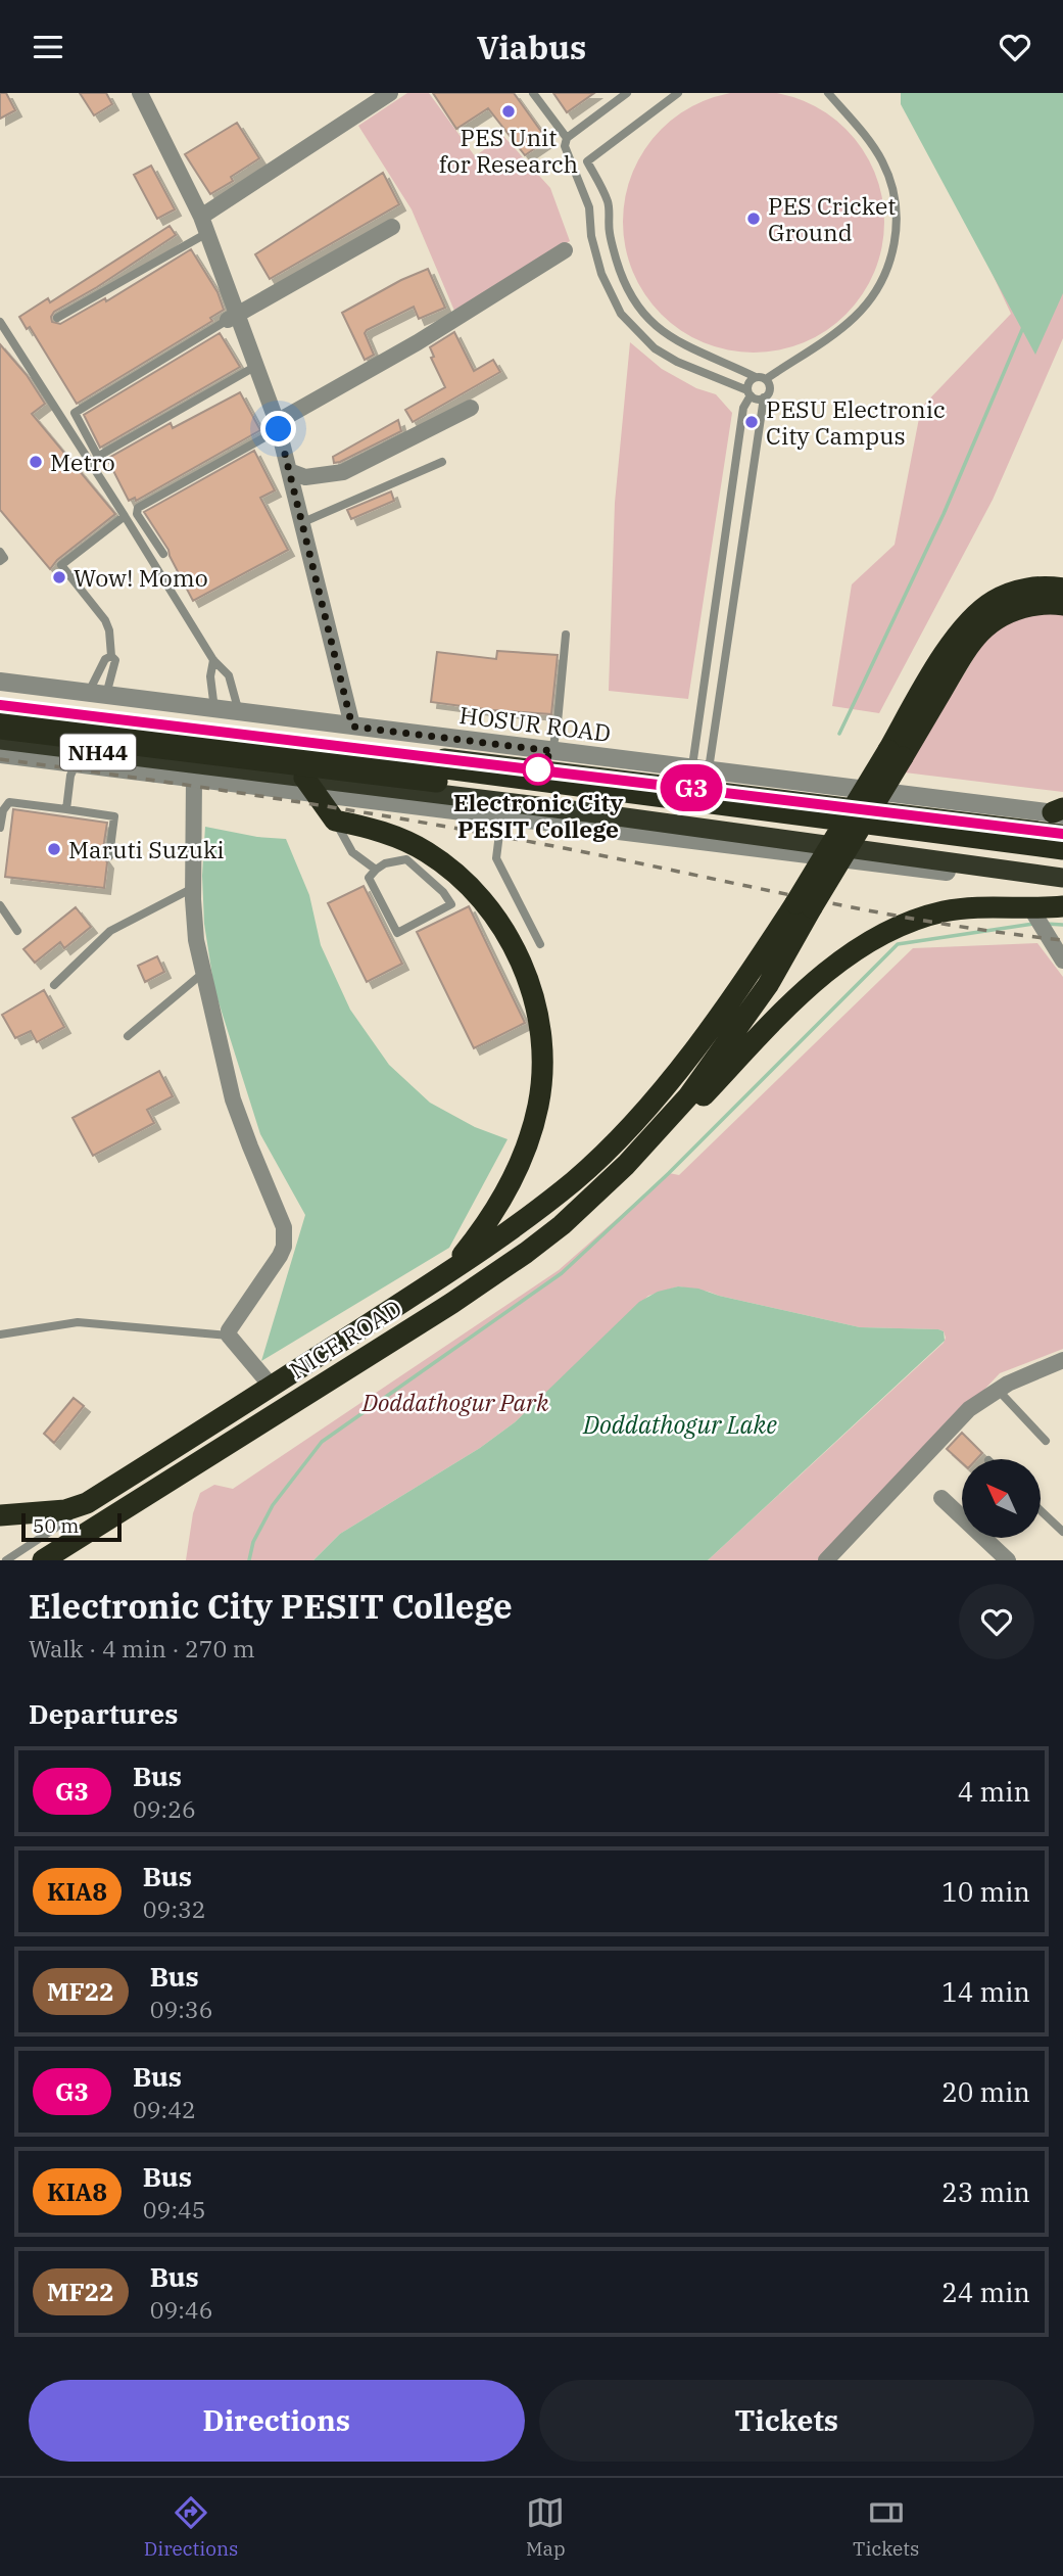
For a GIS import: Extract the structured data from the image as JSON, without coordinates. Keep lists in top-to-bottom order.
{
  "streets": {
    "highway": ["HOSUR ROAD", "NH44", "NICE ROAD"]
  },
  "water": ["Doddathogur Lake"],
  "parks": ["Doddathogur Park"],
  "places": [
    "PES Unit for Research",
    "PES Cricket Ground",
    "PESU Electronic City Campus",
    "Metro",
    "Wow! Momo",
    "Electronic City PESIT College",
    "Maruti Suzuki"
  ],
  "lines": ["bus line G3"],
  "scale_bar": "50 m",
  "north": "top left",
  "page": {
    "header": "Viabus",
    "on_map": "G3",
    "scale": "50 m",
    "heading": [
      ["Electronic City PESIT College", "Walk · 4 min · 270 m"],
      "Departures"
    ],
    "list": [
      {
        "mark": "G3",
        "name": "Bus",
        "note": "09:26",
        "value": "4 min"
      },
      {
        "mark": "KIA8",
        "name": "Bus",
        "note": "09:32",
        "value": "10 min"
      },
      {
        "mark": "MF22",
        "name": "Bus",
        "note": "09:36",
        "value": "14 min"
      },
      {
        "mark": "G3",
        "name": "Bus",
        "note": "09:42",
        "value": "20 min"
      },
      {
        "mark": "KIA8",
        "name": "Bus",
        "note": "09:45",
        "value": "23 min"
      },
      {
        "mark": "MF22",
        "name": "Bus",
        "note": "09:46",
        "value": "24 min"
      }
    ],
    "buttons": ["Directions", "Tickets"],
    "tabs": ["Directions", "Map", "Tickets"]
  }
}
